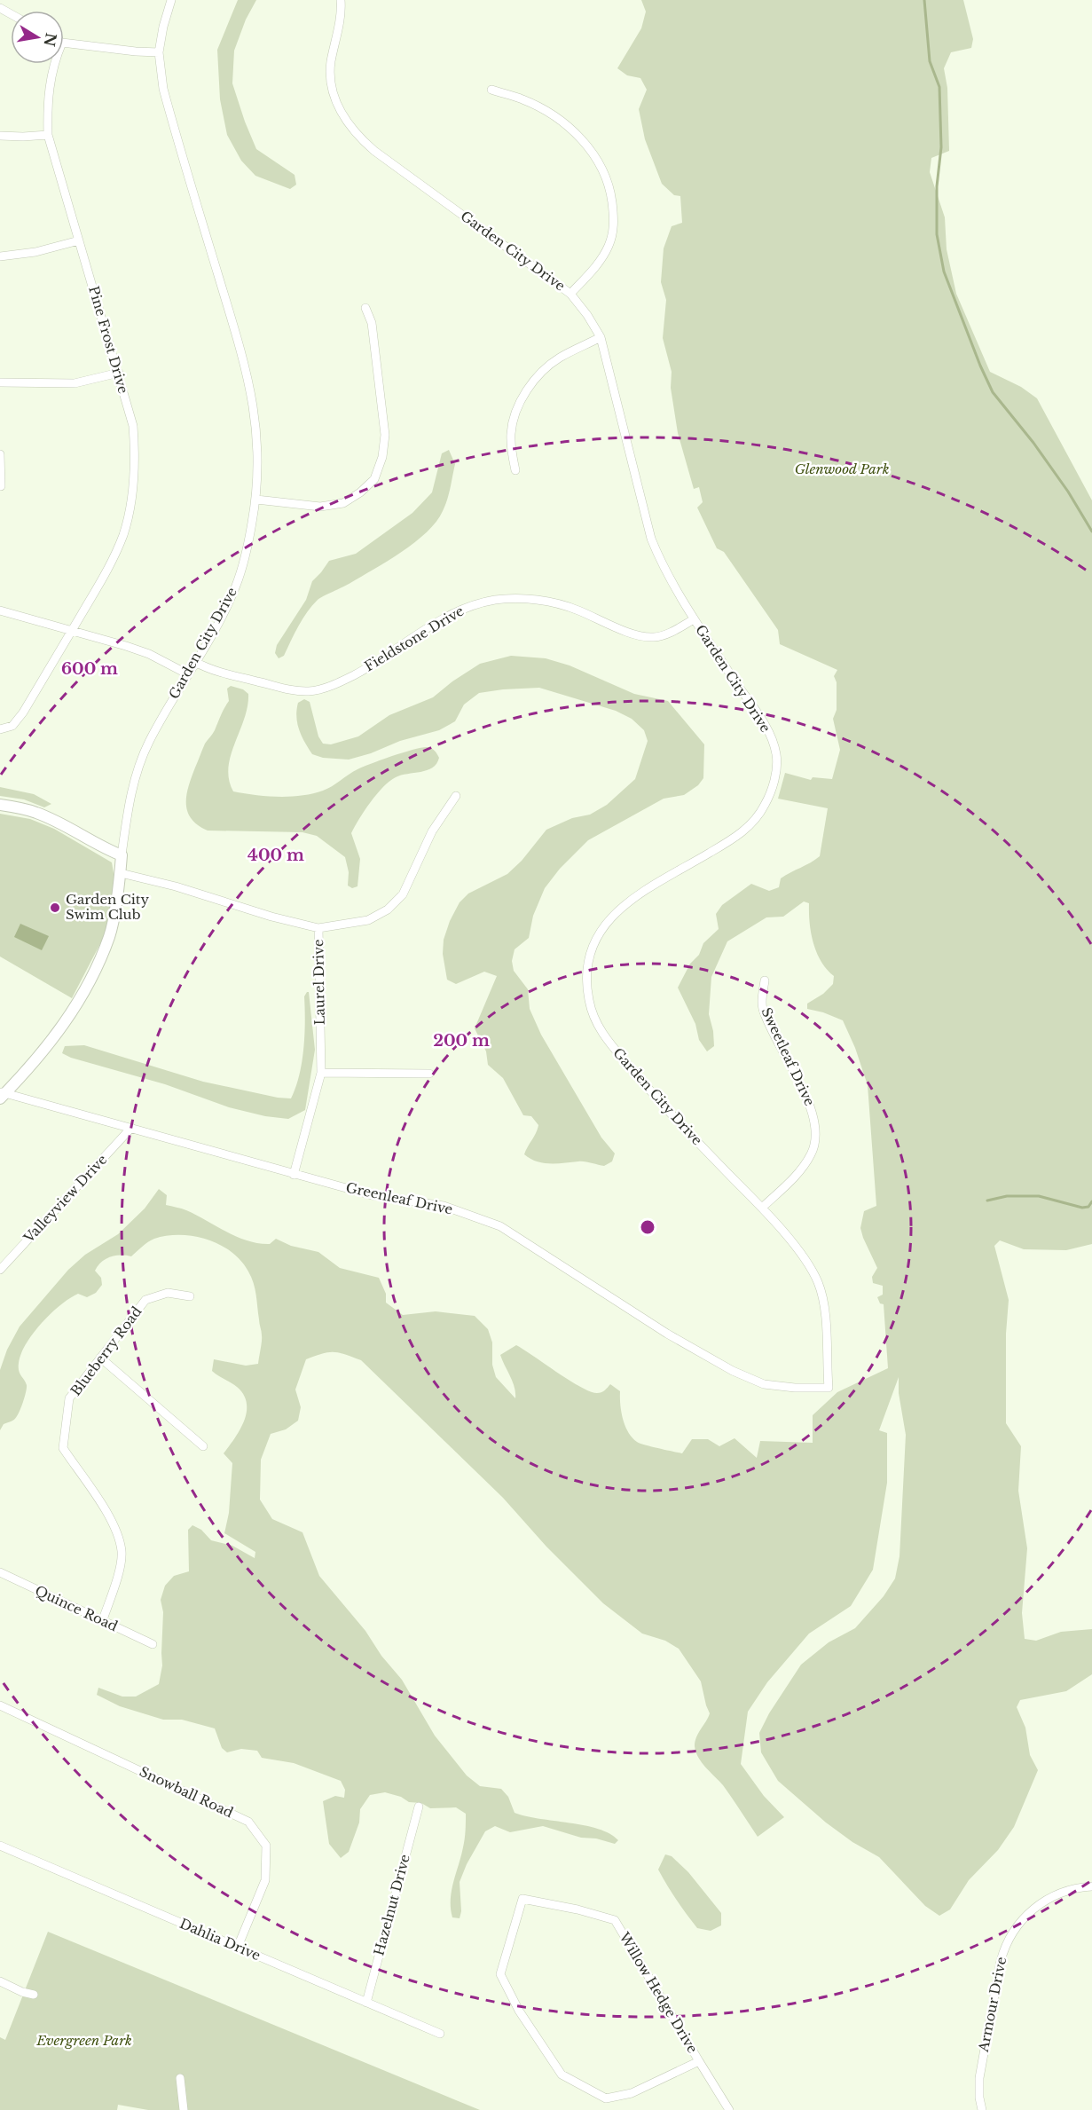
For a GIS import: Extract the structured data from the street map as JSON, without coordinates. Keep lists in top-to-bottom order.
{
  "streets": {
    "street": [
      "Garden City Drive",
      "Pine Frost Drive",
      "Fieldstone Drive",
      "Laurel Drive",
      "Sweetleaf Drive",
      "Valleyview Drive",
      "Greenleaf Drive",
      "Blueberry Road",
      "Quince Road",
      "Snowball Road",
      "Hazelnut Drive",
      "Dahlia Drive",
      "Willow Hedge Drive",
      "Armour Drive"
    ]
  },
  "crossings": [
    ["Garden City Drive", "Fieldstone Drive"],
    ["Garden City Drive", "Laurel Drive"],
    ["Garden City Drive", "Sweetleaf Drive"],
    ["Garden City Drive", "Greenleaf Drive"],
    ["Laurel Drive", "Greenleaf Drive"],
    ["Valleyview Drive", "Greenleaf Drive"],
    ["Blueberry Road", "Quince Road"],
    ["Snowball Road", "Dahlia Drive"],
    ["Hazelnut Drive", "Dahlia Drive"]
  ],
  "parks": ["Glenwood Park", "Evergreen Park"],
  "places": ["Garden City Swim Club"],
  "north": "right",
  "rings": ["600 m", "400 m", "200 m"]
}
